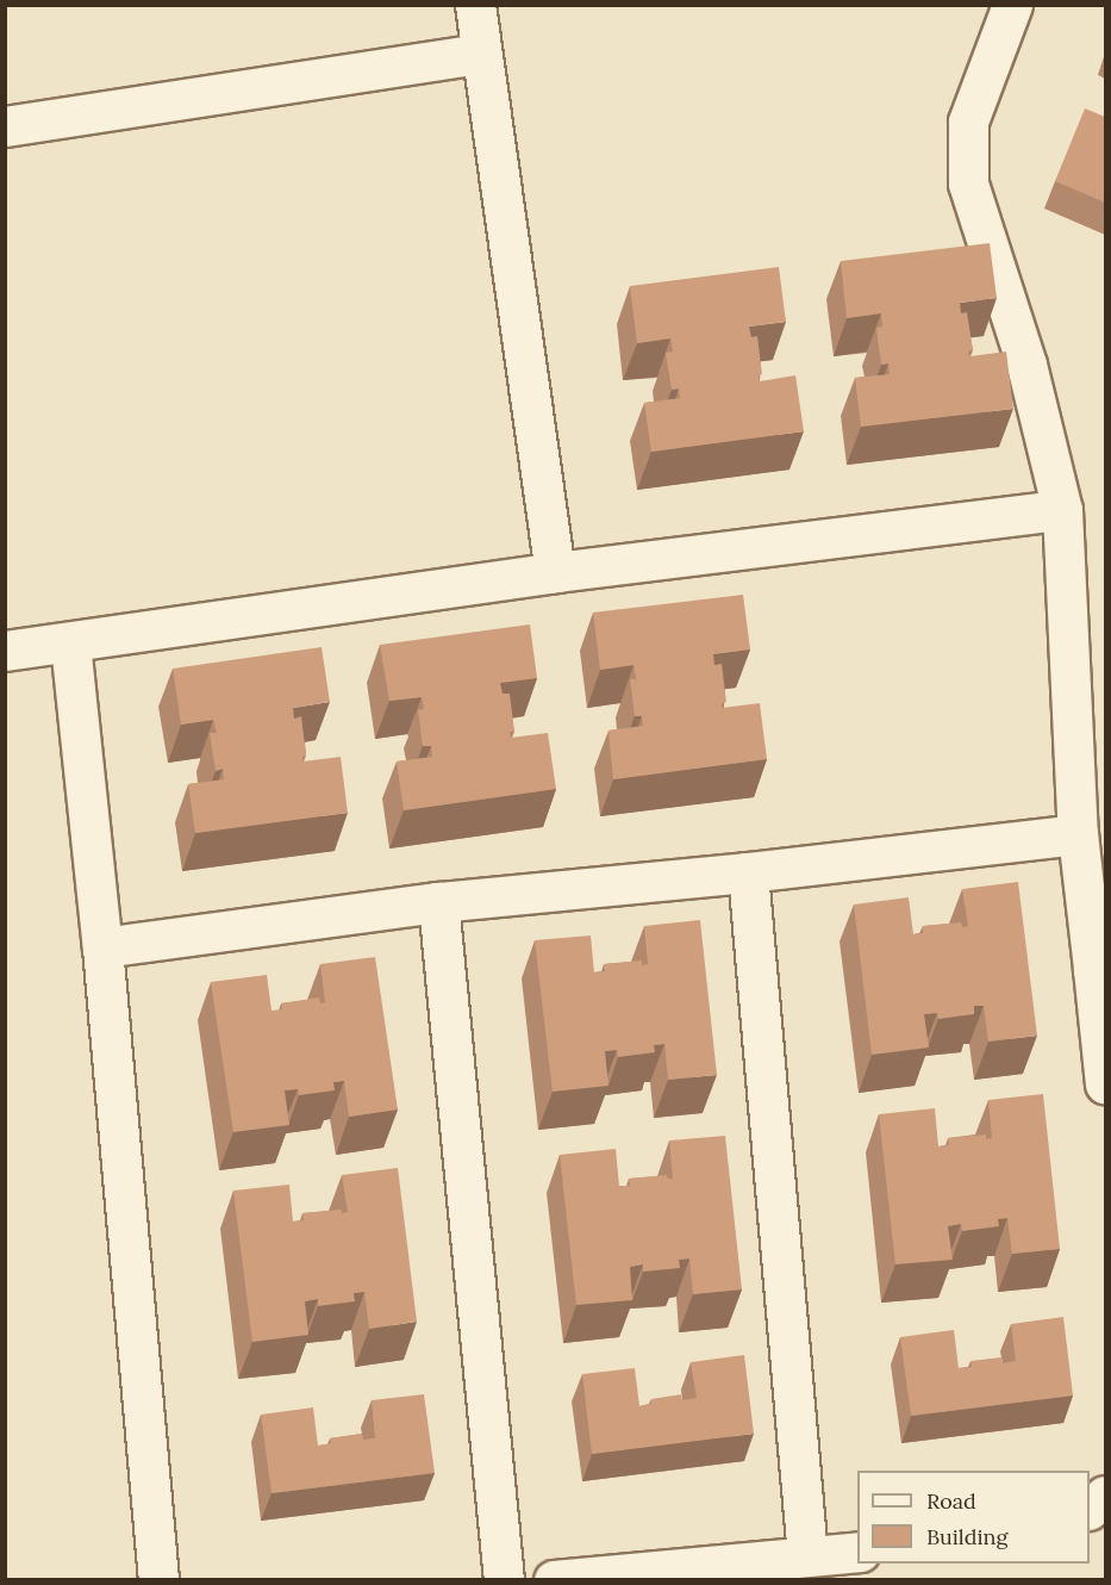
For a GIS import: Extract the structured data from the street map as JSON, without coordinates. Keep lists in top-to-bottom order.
{
  "legend": ["Road", "Building"]
}
